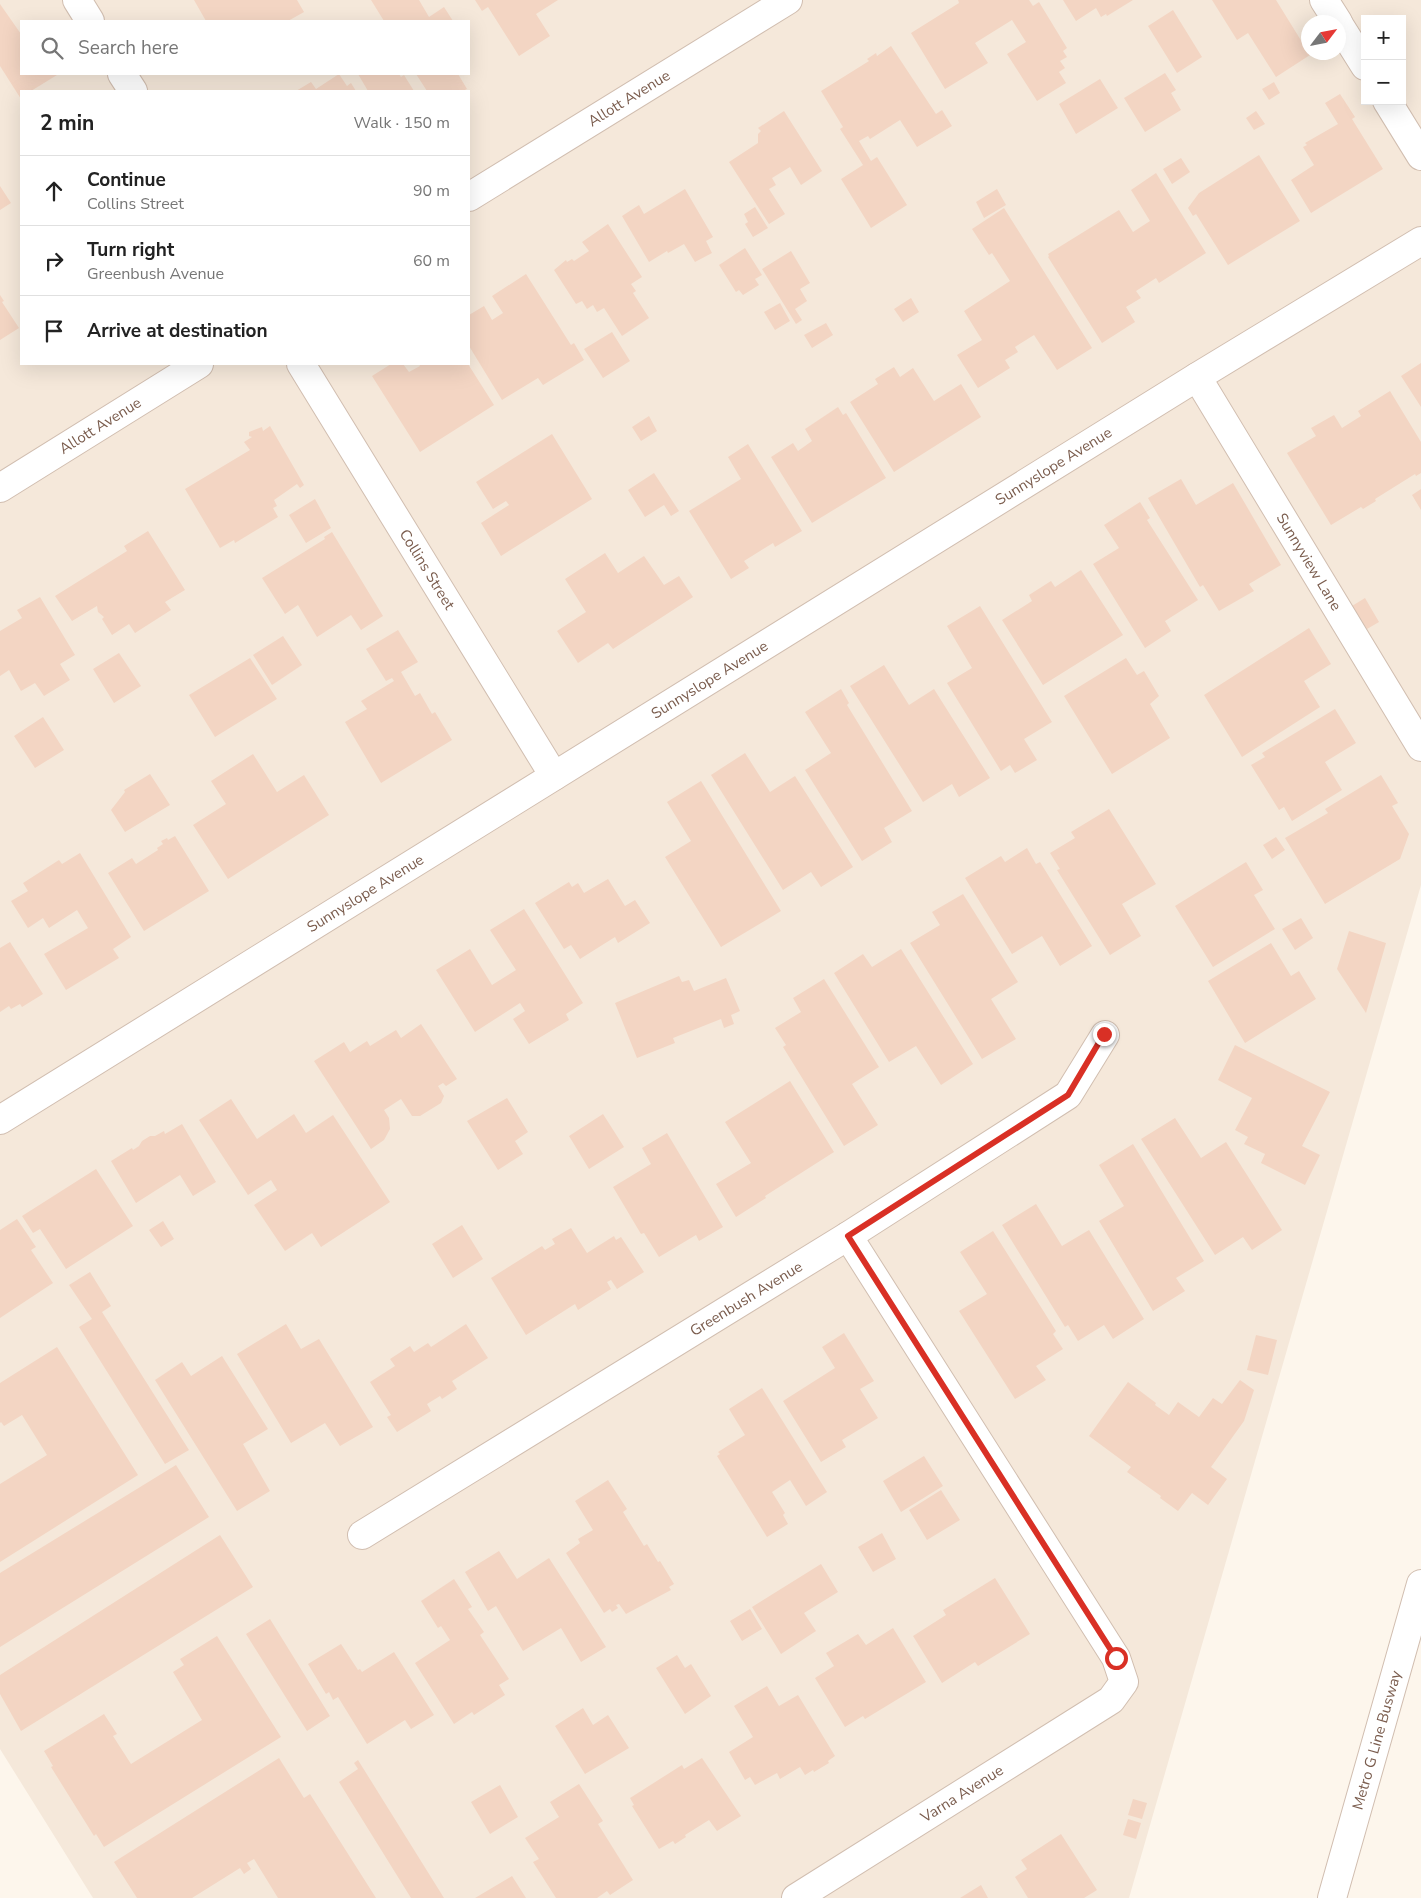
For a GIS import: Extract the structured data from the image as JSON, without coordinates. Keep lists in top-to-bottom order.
{
  "streets": {
    "street": [
      "Allott Avenue",
      "Sunnyslope Avenue",
      "Sunnyview Lane",
      "Collins Street",
      "Greenbush Avenue",
      "Metro G Line Busway",
      "Varna Avenue"
    ]
  },
  "crossings": [
    ["Sunnyslope Avenue", "Sunnyview Lane"],
    ["Sunnyslope Avenue", "Collins Street"],
    ["Greenbush Avenue", "Varna Avenue"]
  ],
  "north": "top right",
  "page": {
    "map_buttons": ["+", "−"],
    "search": "Search here",
    "heading": ["2 min", "Walk · 150 m"],
    "list": [
      ["Continue", "Collins Street", "90 m"],
      ["Turn right", "Greenbush Avenue", "60 m"],
      "Arrive at destination"
    ]
  }
}
